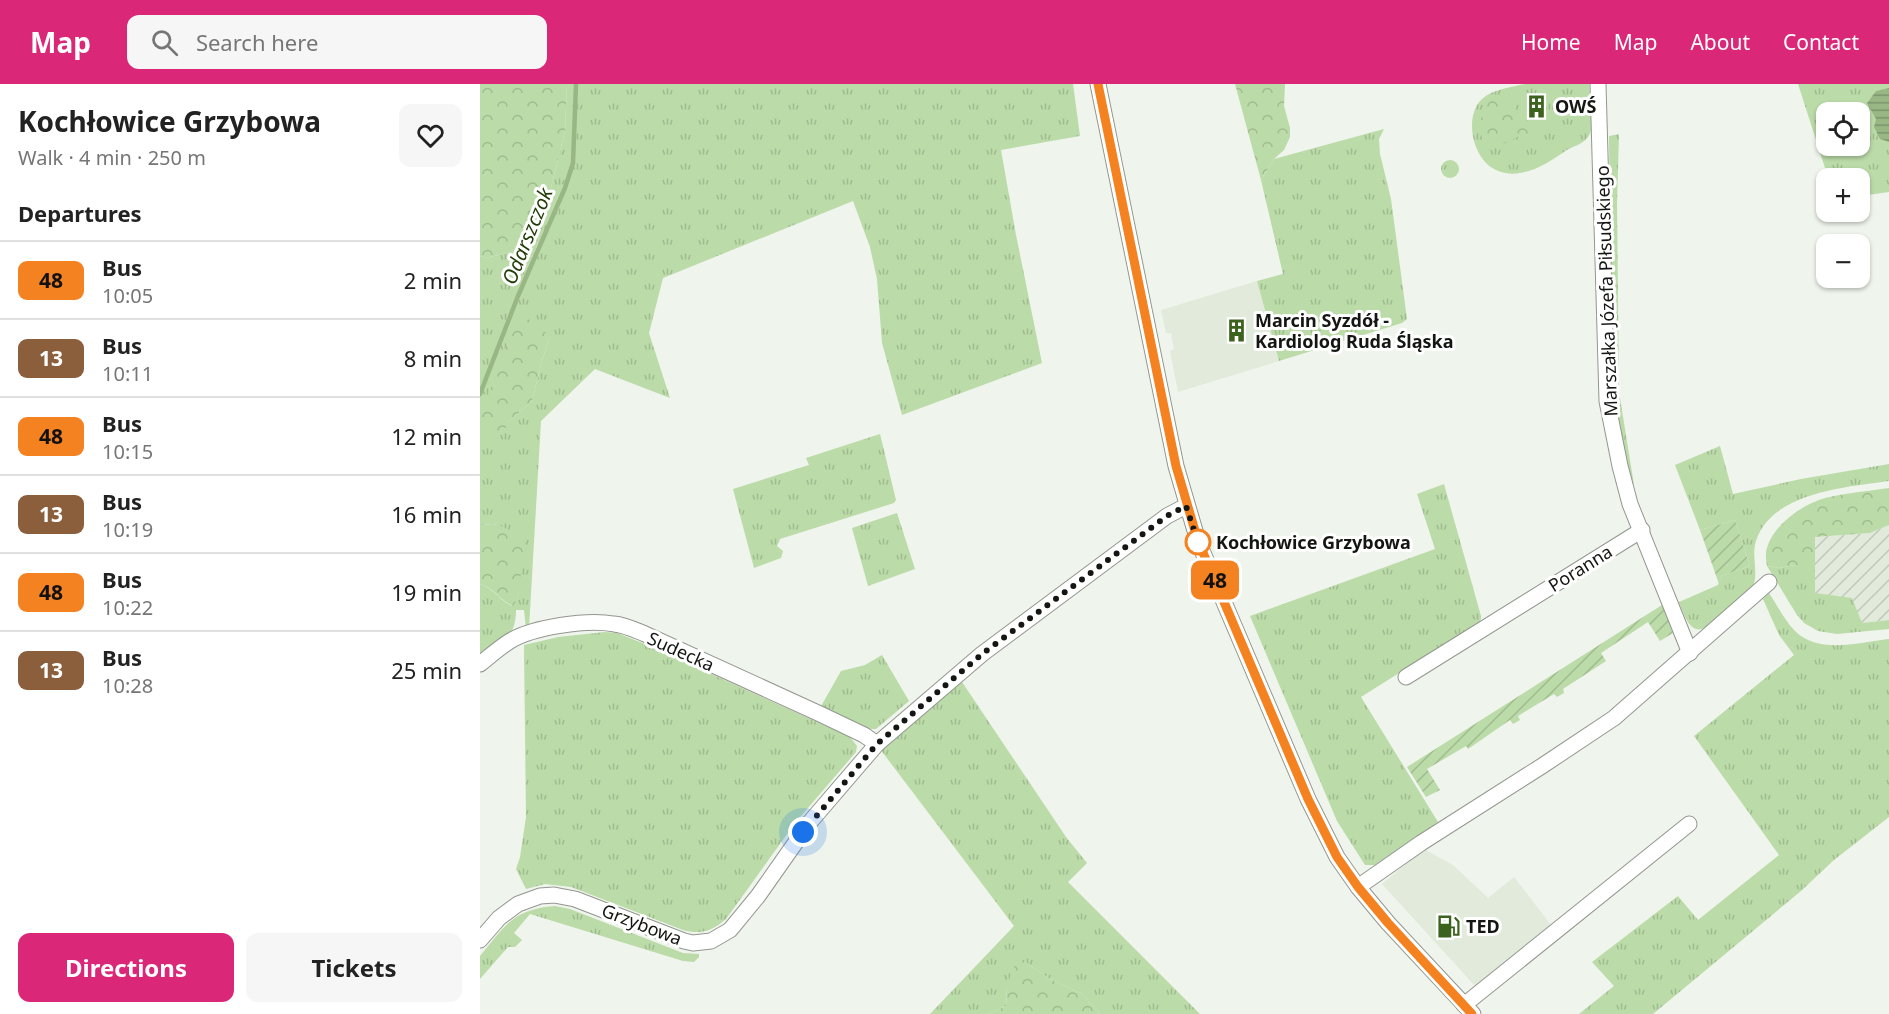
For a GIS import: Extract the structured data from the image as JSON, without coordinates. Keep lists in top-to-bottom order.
{
  "streets": {
    "street": [
      "Marszałka Józefa Piłsudskiego",
      "Poranna",
      "Sudecka",
      "Grzybowa"
    ]
  },
  "crossings": [
    ["Marszałka Józefa Piłsudskiego", "Poranna"],
    ["Sudecka", "Grzybowa"]
  ],
  "water": ["Odarszczok"],
  "places": {
    "building": ["OWŚ", "Marcin Syzdół - Kardiolog Ruda Śląska"],
    "other": ["Kochłowice Grzybowa"],
    "fuel station": ["TED"]
  },
  "lines": ["bus line 48"],
  "page": {
    "header": "Map",
    "search": "Search here",
    "nav": [
      "Home",
      "Map",
      "About",
      "Contact"
    ],
    "heading": [
      ["Kochłowice Grzybowa", "Walk · 4 min · 250 m"],
      "Departures"
    ],
    "on_map": "48",
    "map_buttons": ["+", "−"],
    "list": [
      {
        "mark": "48",
        "name": "Bus",
        "note": "10:05",
        "value": "2 min"
      },
      {
        "mark": "13",
        "name": "Bus",
        "note": "10:11",
        "value": "8 min"
      },
      {
        "mark": "48",
        "name": "Bus",
        "note": "10:15",
        "value": "12 min"
      },
      {
        "mark": "13",
        "name": "Bus",
        "note": "10:19",
        "value": "16 min"
      },
      {
        "mark": "48",
        "name": "Bus",
        "note": "10:22",
        "value": "19 min"
      },
      {
        "mark": "13",
        "name": "Bus",
        "note": "10:28",
        "value": "25 min"
      }
    ],
    "buttons": ["Directions", "Tickets"]
  }
}
